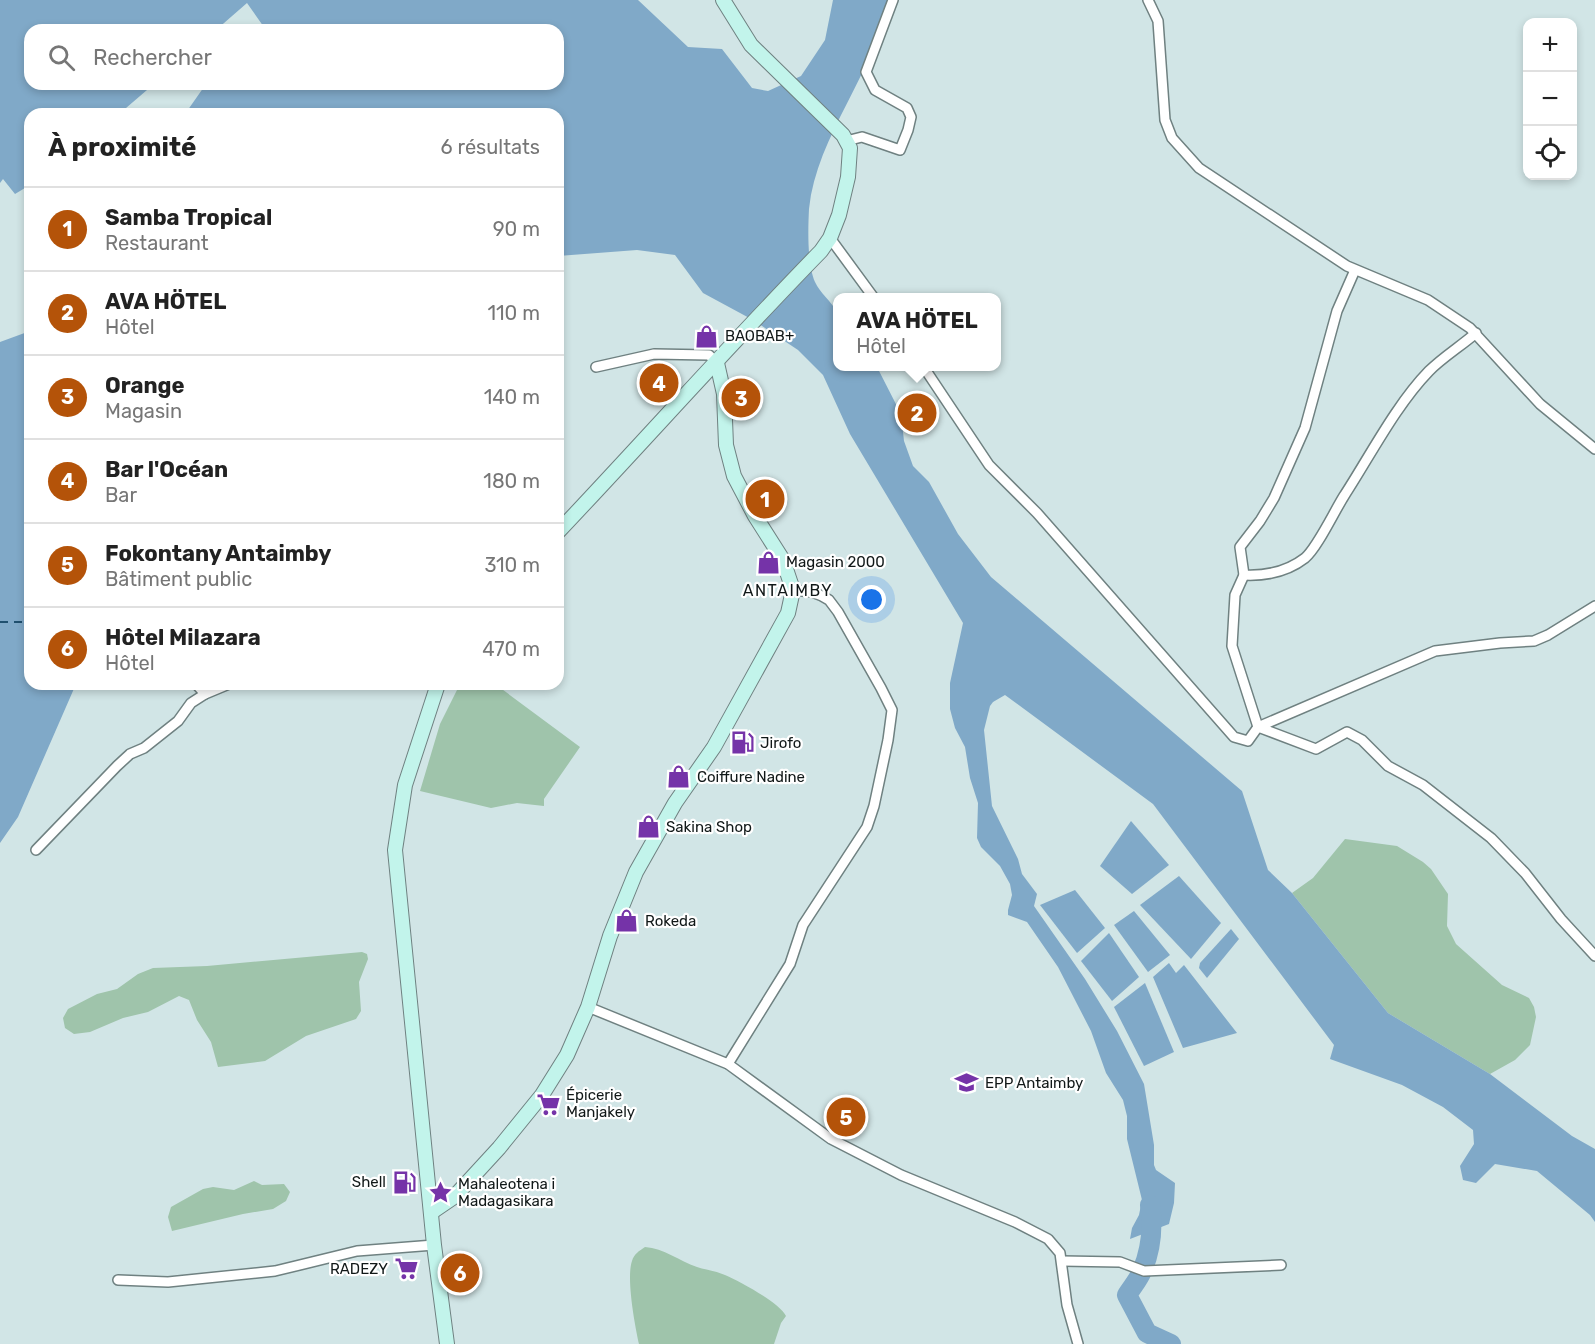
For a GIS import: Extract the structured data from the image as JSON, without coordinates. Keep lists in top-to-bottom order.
{
  "districts": ["ANTAIMBY"],
  "places": {
    "shop": [
      "BAOBAB+",
      "Magasin 2000",
      "Coiffure Nadine",
      "Sakina Shop",
      "Rokeda"
    ],
    "fuel station": ["Jirofo", "Shell"],
    "school or university": ["EPP Antaimby"],
    "supermarket": ["Épicerie Manjakely", "RADEZY"],
    "place": ["Mahaleotena i Madagasikara"]
  },
  "page": {
    "map_buttons": ["+", "−"],
    "search": "Rechercher",
    "heading": ["À proximité", "6 résultats"],
    "list": [
      {
        "mark": "1",
        "name": "Samba Tropical",
        "note": "Restaurant",
        "value": "90 m"
      },
      {
        "mark": "2",
        "name": "AVA HÖTEL",
        "note": "Hôtel",
        "value": "110 m"
      },
      {
        "mark": "3",
        "name": "Orange",
        "note": "Magasin",
        "value": "140 m"
      },
      {
        "mark": "4",
        "name": "Bar l'Océan",
        "note": "Bar",
        "value": "180 m"
      },
      {
        "mark": "5",
        "name": "Fokontany Antaimby",
        "note": "Bâtiment public",
        "value": "310 m"
      },
      {
        "mark": "6",
        "name": "Hôtel Milazara",
        "note": "Hôtel",
        "value": "470 m"
      }
    ],
    "popup": ["AVA HÖTEL", "Hôtel"],
    "pins": [
      "4",
      "3",
      "2",
      "1",
      "5",
      "6"
    ]
  }
}
